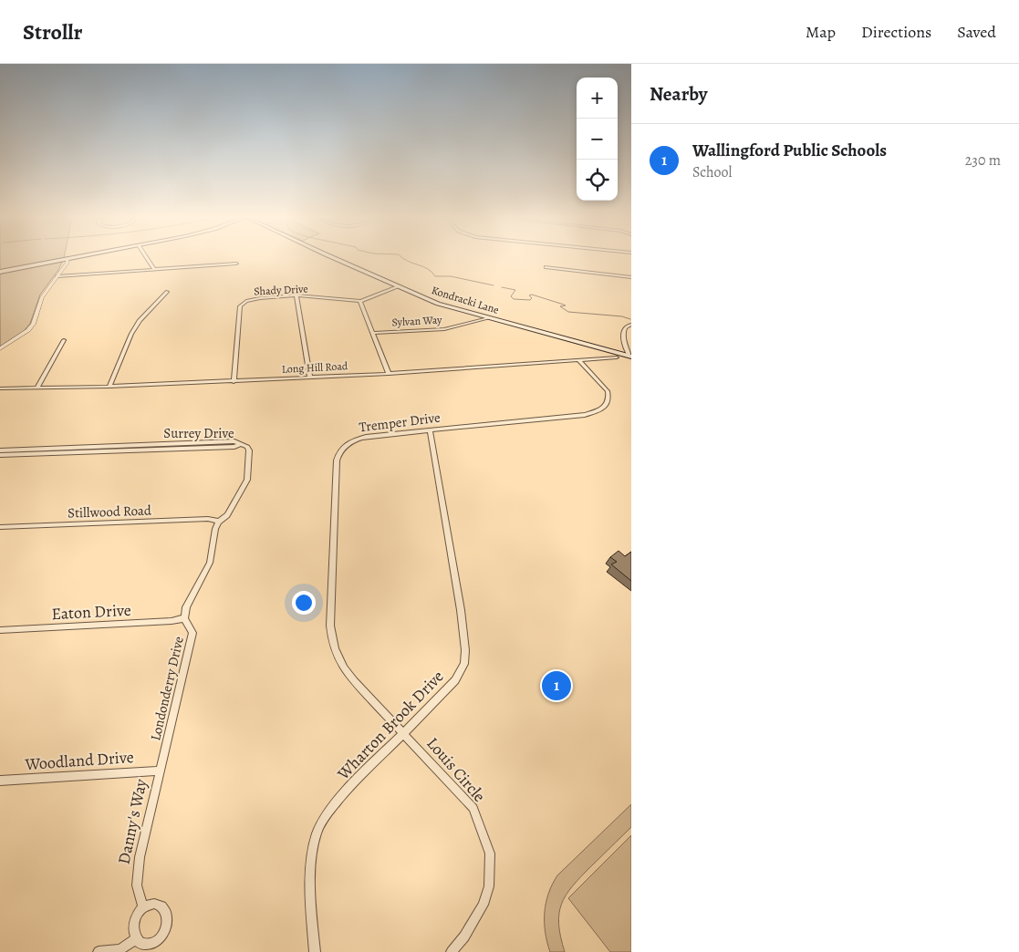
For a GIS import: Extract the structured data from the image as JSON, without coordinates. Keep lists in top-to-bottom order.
{
  "streets": {
    "main road": ["Kondracki Lane", "Long Hill Road"],
    "street": [
      "Shady Drive",
      "Sylvan Way",
      "Tremper Drive",
      "Surrey Drive",
      "Stillwood Road",
      "Eaton Drive",
      "Londonderry Drive",
      "Wharton Brook Drive",
      "Woodland Drive",
      "Louis Circle",
      "Danny's Way"
    ]
  },
  "crossings": [
    ["Shady Drive", "Kondracki Lane"],
    ["Shady Drive", "Long Hill Road"],
    ["Kondracki Lane", "Sylvan Way"],
    ["Kondracki Lane", "Long Hill Road"],
    ["Long Hill Road", "Tremper Drive"],
    ["Tremper Drive", "Wharton Brook Drive"],
    ["Tremper Drive", "Louis Circle"],
    ["Surrey Drive", "Londonderry Drive"],
    ["Stillwood Road", "Londonderry Drive"],
    ["Eaton Drive", "Londonderry Drive"],
    ["Londonderry Drive", "Woodland Drive"],
    ["Londonderry Drive", "Danny's Way"],
    ["Wharton Brook Drive", "Louis Circle"],
    ["Woodland Drive", "Danny's Way"]
  ],
  "page": {
    "header": "Strollr",
    "nav": ["Map", "Directions", "Saved"],
    "heading": "Nearby",
    "map_buttons": ["+", "−"],
    "list": [
      {
        "mark": "1",
        "name": "Wallingford Public Schools",
        "note": "School",
        "value": "230 m"
      }
    ],
    "pins": "1"
  }
}
